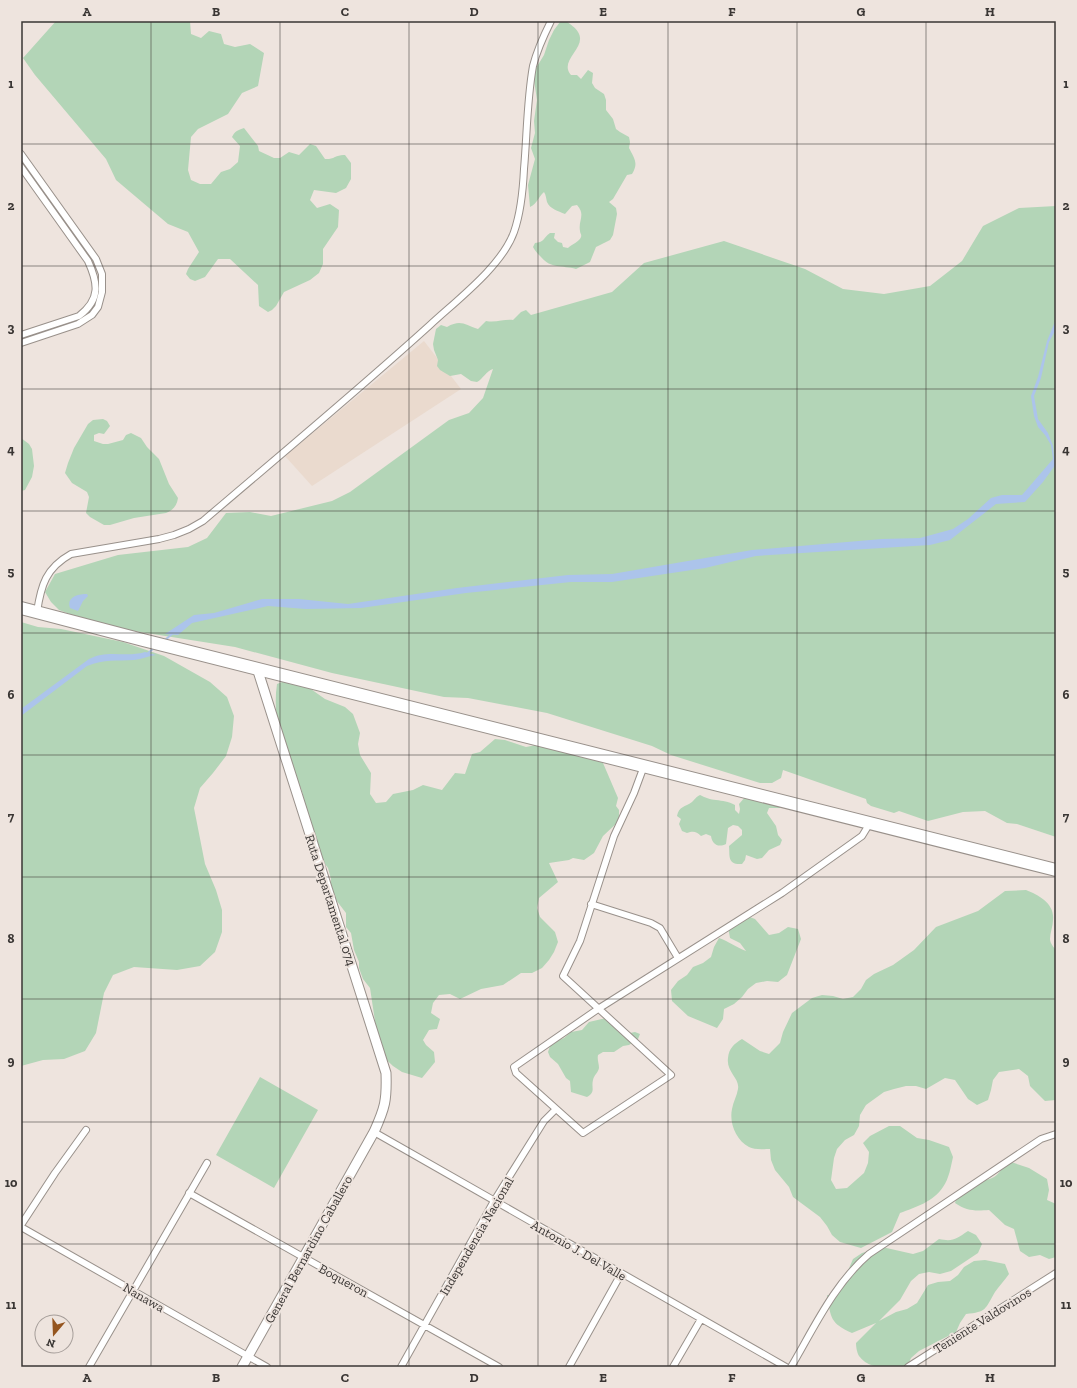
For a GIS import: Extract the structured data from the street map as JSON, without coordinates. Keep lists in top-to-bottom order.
{
  "streets": {
    "street": [
      "Ruta Departamental 074",
      "Independencia Nacional",
      "General Bernardino Caballero",
      "Antonio J. Del Valle",
      "Boqueron",
      "Nanawa",
      "Teniente Valdovinos"
    ]
  },
  "crossings": [
    ["Ruta Departamental 074", "General Bernardino Caballero"],
    ["Ruta Departamental 074", "Antonio J. Del Valle"],
    ["Independencia Nacional", "Antonio J. Del Valle"],
    ["Independencia Nacional", "Boqueron"],
    ["General Bernardino Caballero", "Antonio J. Del Valle"],
    ["General Bernardino Caballero", "Boqueron"],
    ["General Bernardino Caballero", "Nanawa"]
  ],
  "north": "bottom",
  "grid": {
    "columns": [
      "A",
      "B",
      "C",
      "D",
      "E",
      "F",
      "G",
      "H"
    ],
    "rows": [
      "1",
      "2",
      "3",
      "4",
      "5",
      "6",
      "7",
      "8",
      "9",
      "10",
      "11"
    ]
  }
}
